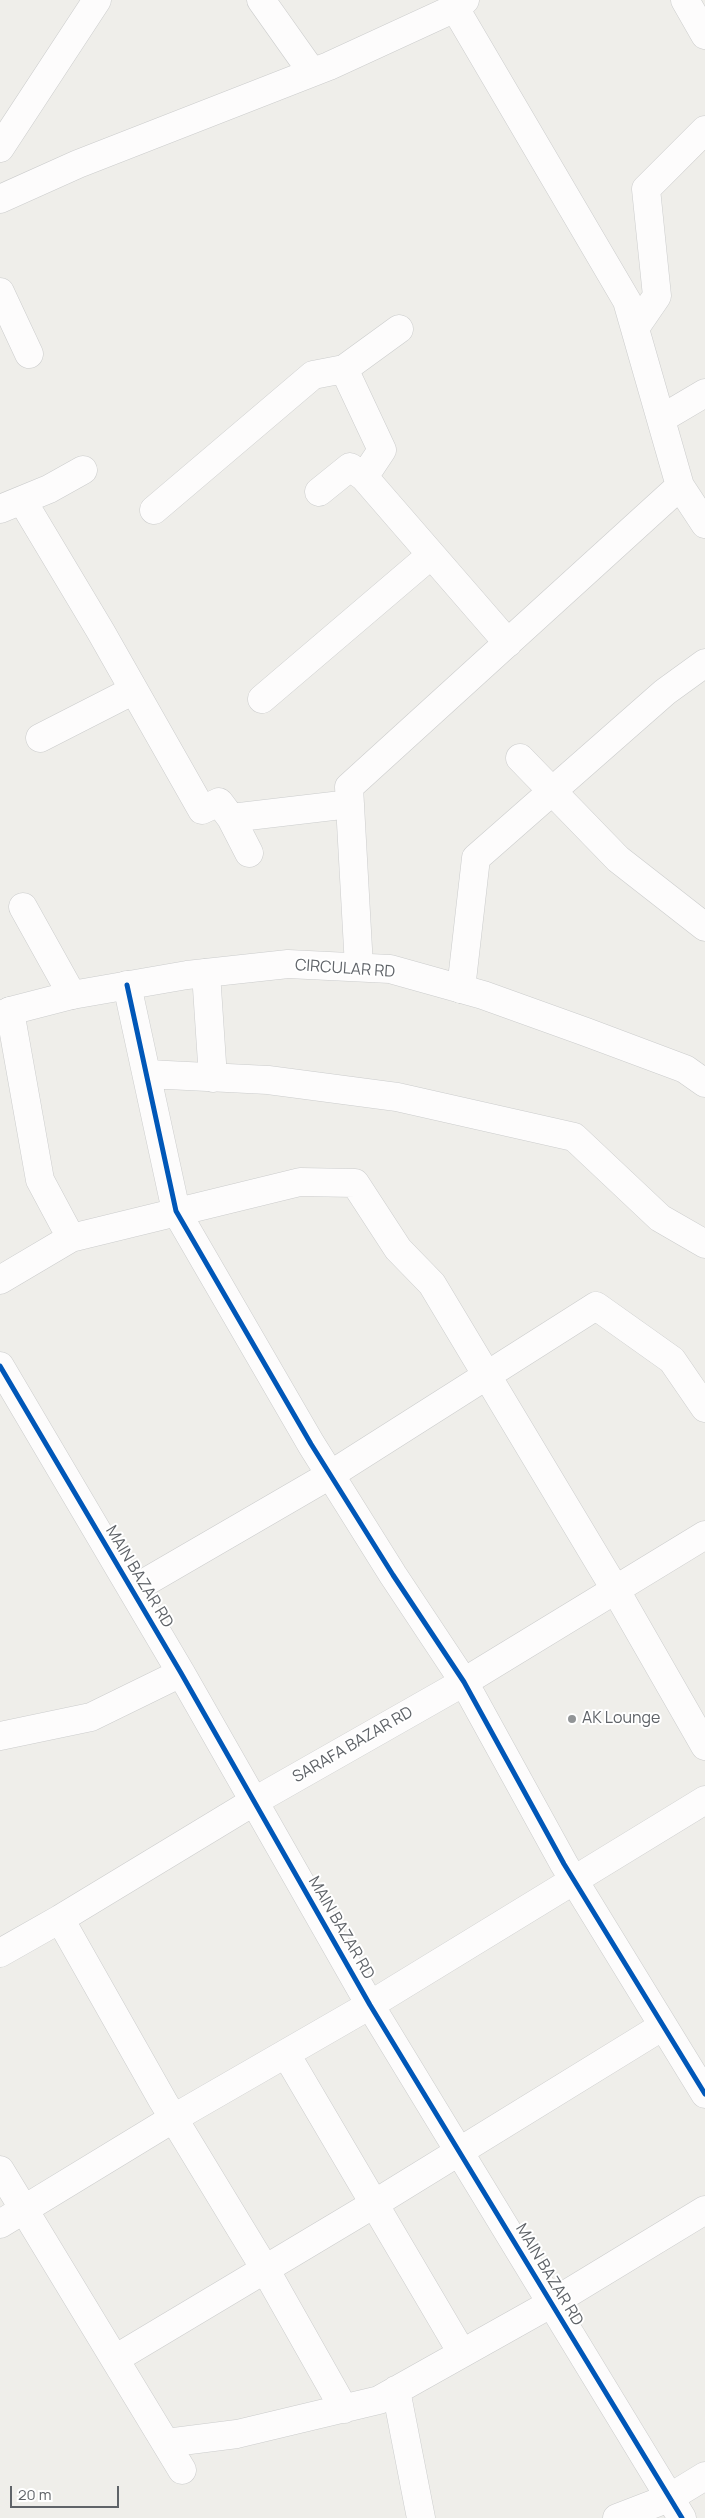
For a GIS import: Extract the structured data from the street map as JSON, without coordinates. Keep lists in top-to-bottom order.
{
  "streets": {
    "street": ["CIRCULAR RD", "MAIN BAZAR RD", "SARAFA BAZAR RD"]
  },
  "crossings": [
    ["MAIN BAZAR RD", "SARAFA BAZAR RD"]
  ],
  "places": ["AK Lounge"],
  "scale_bar": "20 m"
}
